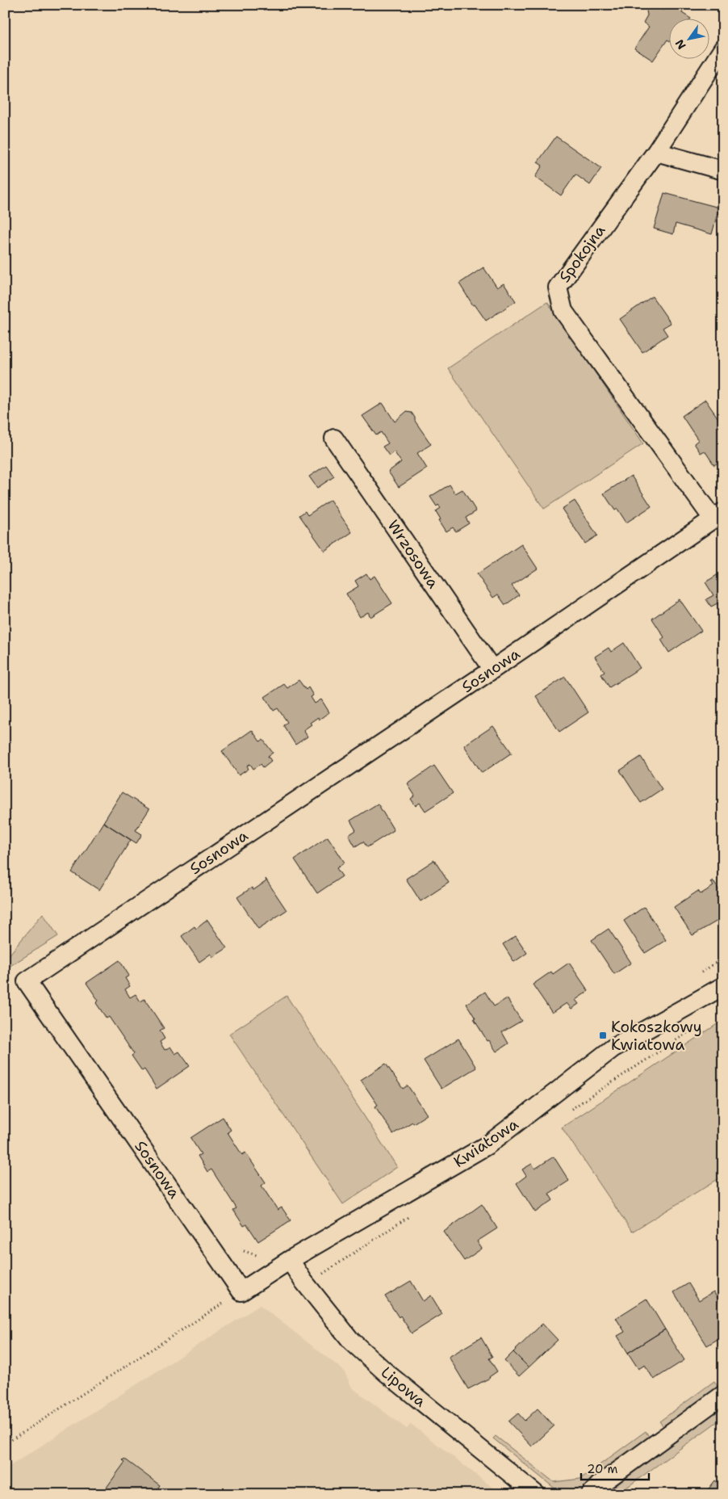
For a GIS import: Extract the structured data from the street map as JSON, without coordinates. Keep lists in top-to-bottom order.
{
  "streets": {
    "street": [
      "Spokojna",
      "Wrzosowa",
      "Sosnowa",
      "Kwiatowa",
      "Lipowa"
    ]
  },
  "crossings": [
    ["Spokojna", "Sosnowa"],
    ["Wrzosowa", "Sosnowa"],
    ["Sosnowa", "Kwiatowa"],
    ["Kwiatowa", "Lipowa"]
  ],
  "places": {
    "transit": ["Kokoszkowy Kwiatowa"]
  },
  "scale_bar": "20 m",
  "north": "bottom left"
}
